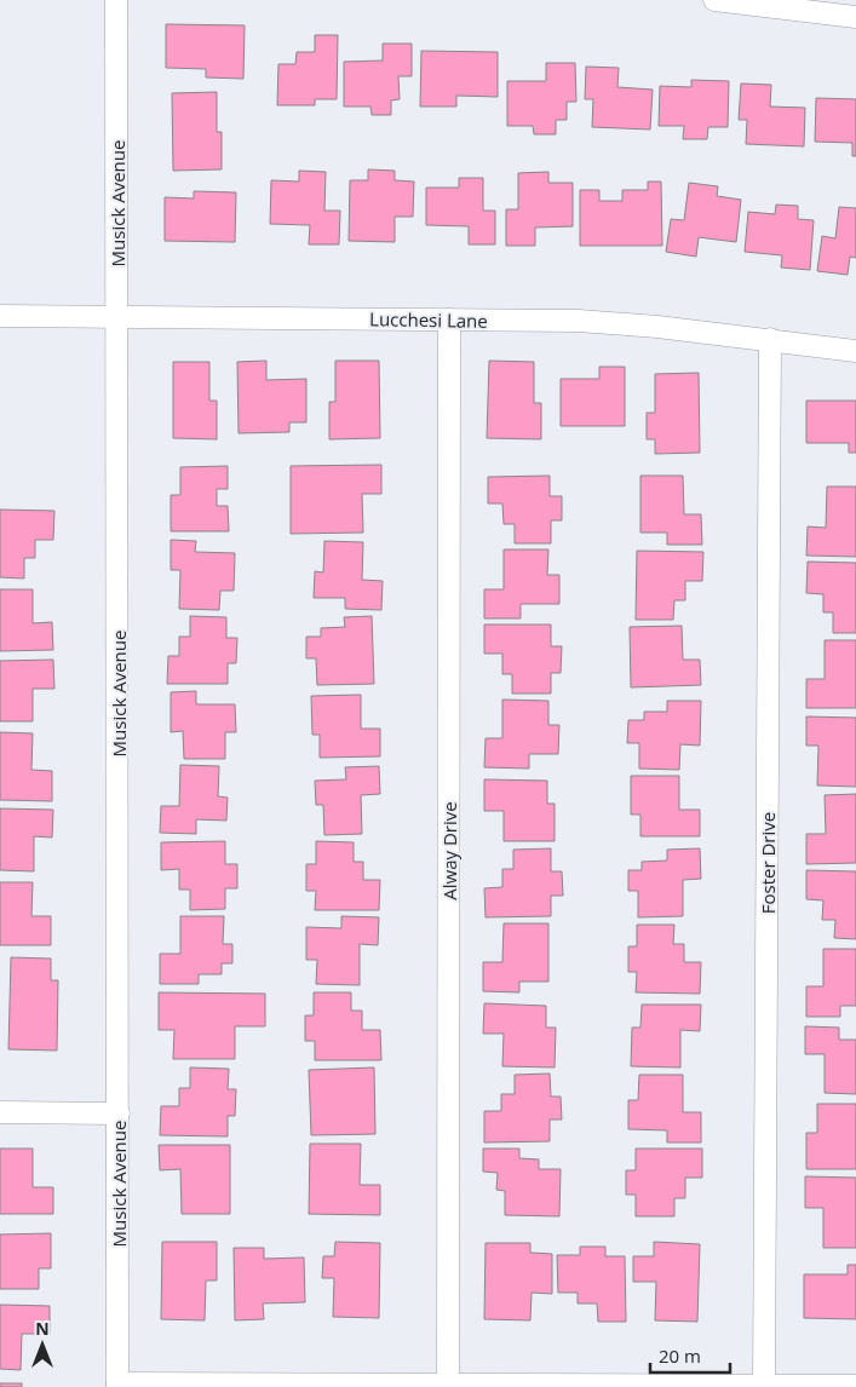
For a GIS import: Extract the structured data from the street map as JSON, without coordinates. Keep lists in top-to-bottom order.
{
  "streets": {
    "street": [
      "Musick Avenue",
      "Lucchesi Lane",
      "Alway Drive",
      "Foster Drive"
    ]
  },
  "crossings": [
    ["Musick Avenue", "Lucchesi Lane"],
    ["Lucchesi Lane", "Alway Drive"],
    ["Lucchesi Lane", "Foster Drive"]
  ],
  "scale_bar": "20 m",
  "north": "top"
}
